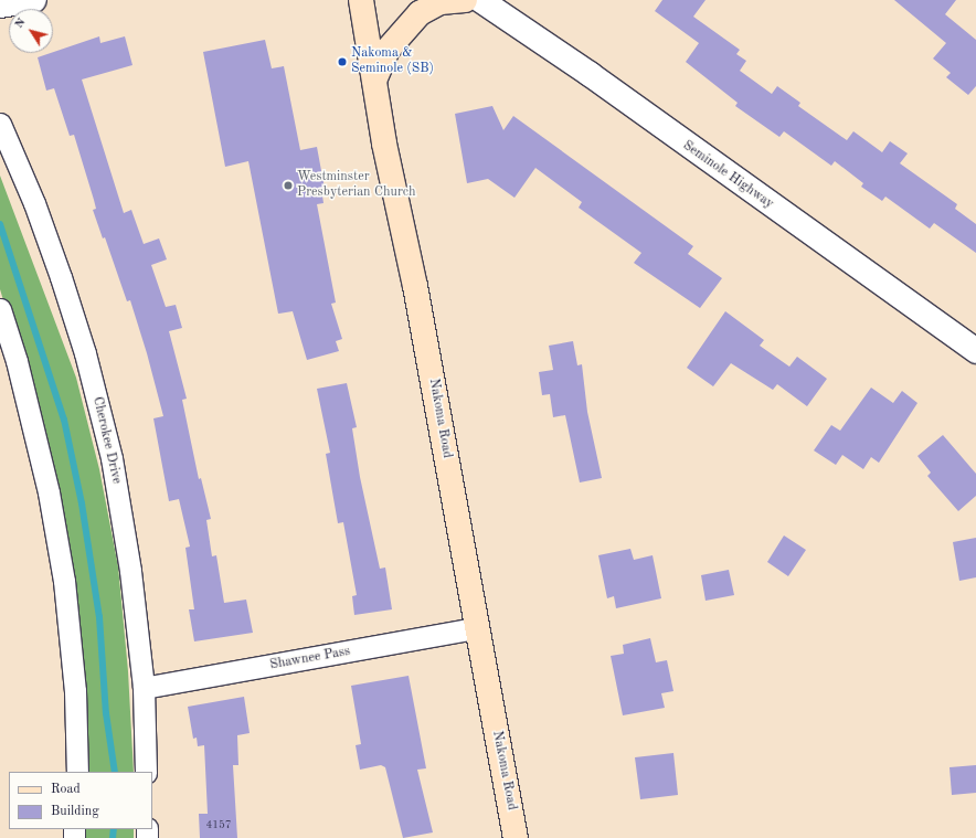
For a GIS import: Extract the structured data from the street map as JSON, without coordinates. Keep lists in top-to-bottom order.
{
  "streets": {
    "main road": ["Nakoma Road"],
    "street": ["Seminole Highway", "Cherokee Drive", "Shawnee Pass"]
  },
  "crossings": [
    ["Nakoma Road", "Shawnee Pass"],
    ["Cherokee Drive", "Shawnee Pass"]
  ],
  "places": ["Nakoma & Seminole (SB)", "Westminster Presbyterian Church"],
  "house_numbers": ["4157"],
  "legend": ["Road", "Building"],
  "north": "top left"
}
